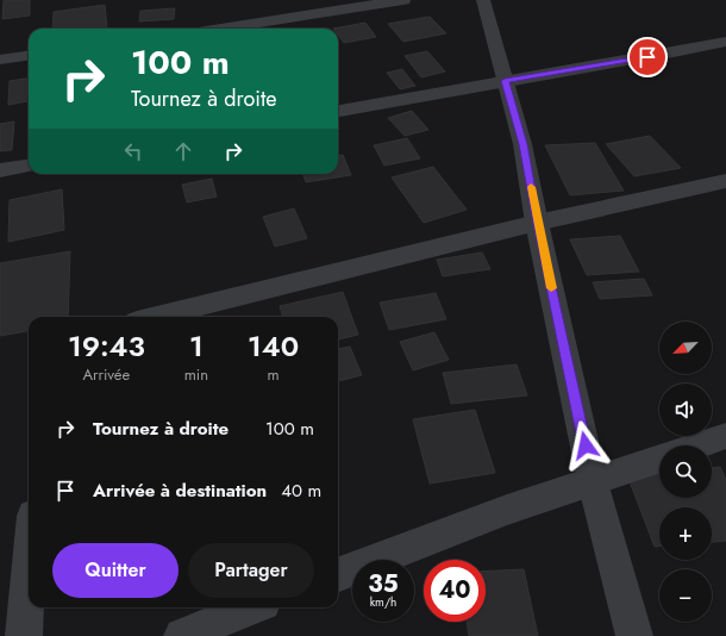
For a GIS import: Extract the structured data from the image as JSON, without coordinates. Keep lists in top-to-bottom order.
{
  "north": "bottom left",
  "page": {
    "turn": ["100 m", "Tournez à droite"],
    "eta": [
      "19:43",
      "Arrivée",
      "1",
      "min",
      "140",
      "m"
    ],
    "map_buttons": ["+", "−"],
    "list": [
      {
        "name": "Tournez à droite",
        "value": "100 m"
      },
      {
        "name": "Arrivée à destination",
        "value": "40 m"
      }
    ],
    "buttons": ["Quitter", "Partager"],
    "speed": "35 km/h",
    "limit": "40"
  }
}
